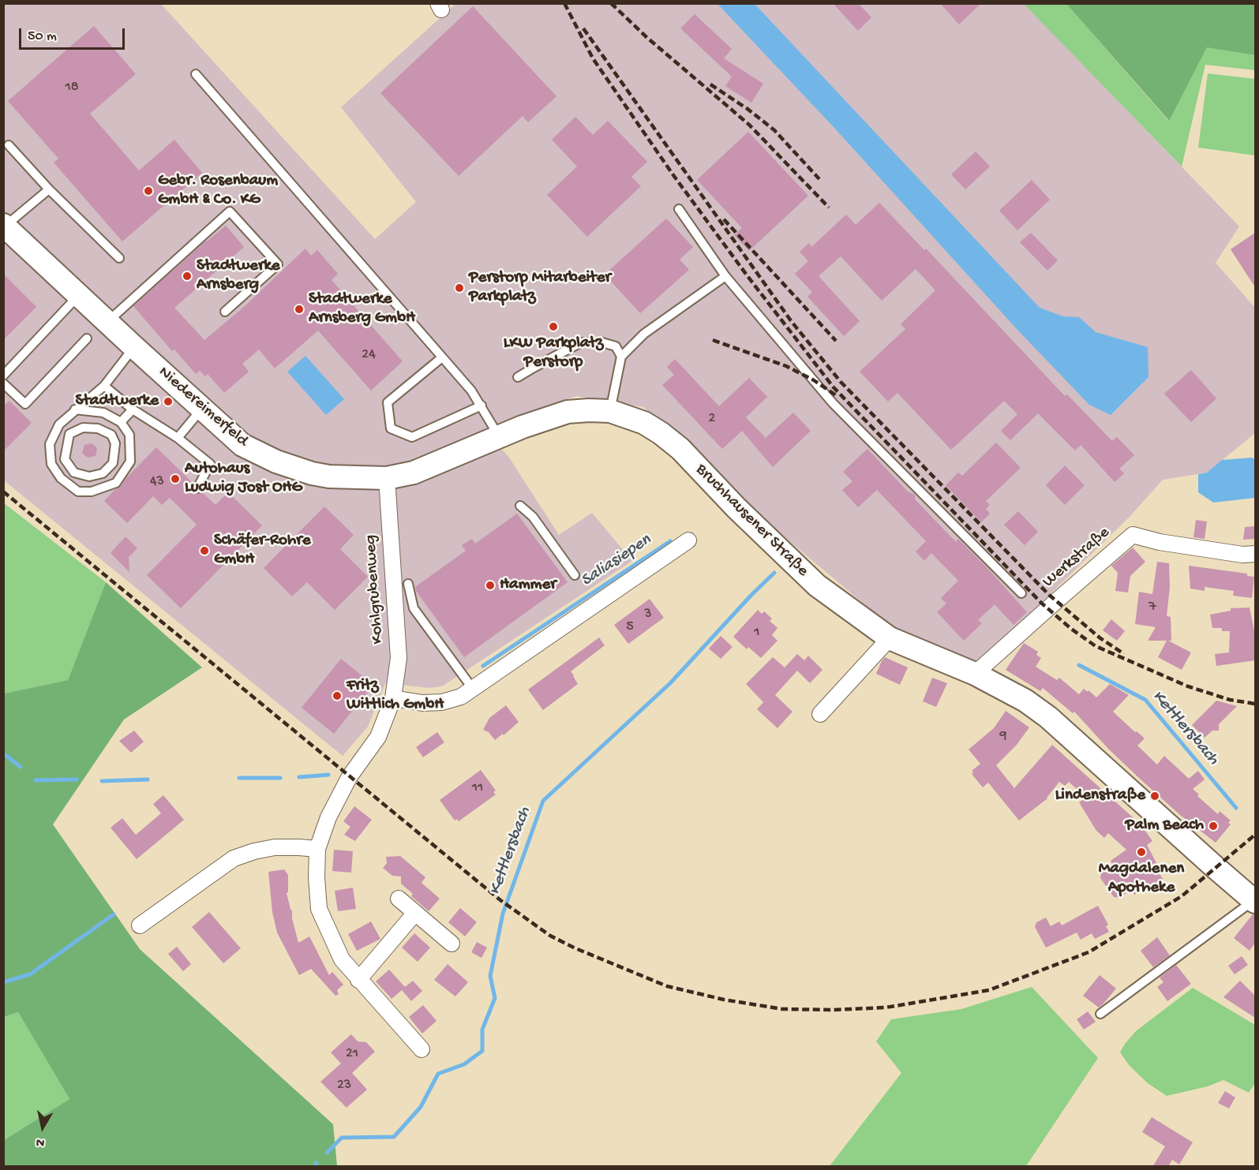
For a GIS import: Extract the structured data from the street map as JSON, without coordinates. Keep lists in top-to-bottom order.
{
  "streets": {
    "street": [
      "Niedereimerfeld",
      "Bruchhausener Straße",
      "Werkstraße",
      "Kohlgrubenweg"
    ]
  },
  "crossings": [
    ["Niedereimerfeld", "Bruchhausener Straße"],
    ["Niedereimerfeld", "Kohlgrubenweg"],
    ["Bruchhausener Straße", "Werkstraße"]
  ],
  "water": ["Saliasiepen", "Kettlersbach"],
  "places": [
    "Gebr. Rosenbaum GmbH & Co. KG",
    "Stadtwerke Arnsberg",
    "Perstorp Mitarbeiter Parkplatz",
    "Stadtwerke Arnsberg GmbH",
    "LKW Parkplatz Perstorp",
    "Stadtwerke",
    "Autohaus Ludwig Jost OHG",
    "Schäfer-Rohre GmbH",
    "Hammer",
    "Fritz Wittlich GmbH",
    "Lindenstraße",
    "Palm Beach",
    "Magdalenen Apotheke"
  ],
  "house_numbers": [
    "18",
    "24",
    "2",
    "43",
    "7",
    "3",
    "5",
    "1",
    "9",
    "11",
    "21",
    "23"
  ],
  "scale_bar": "50 m",
  "north": "bottom"
}
